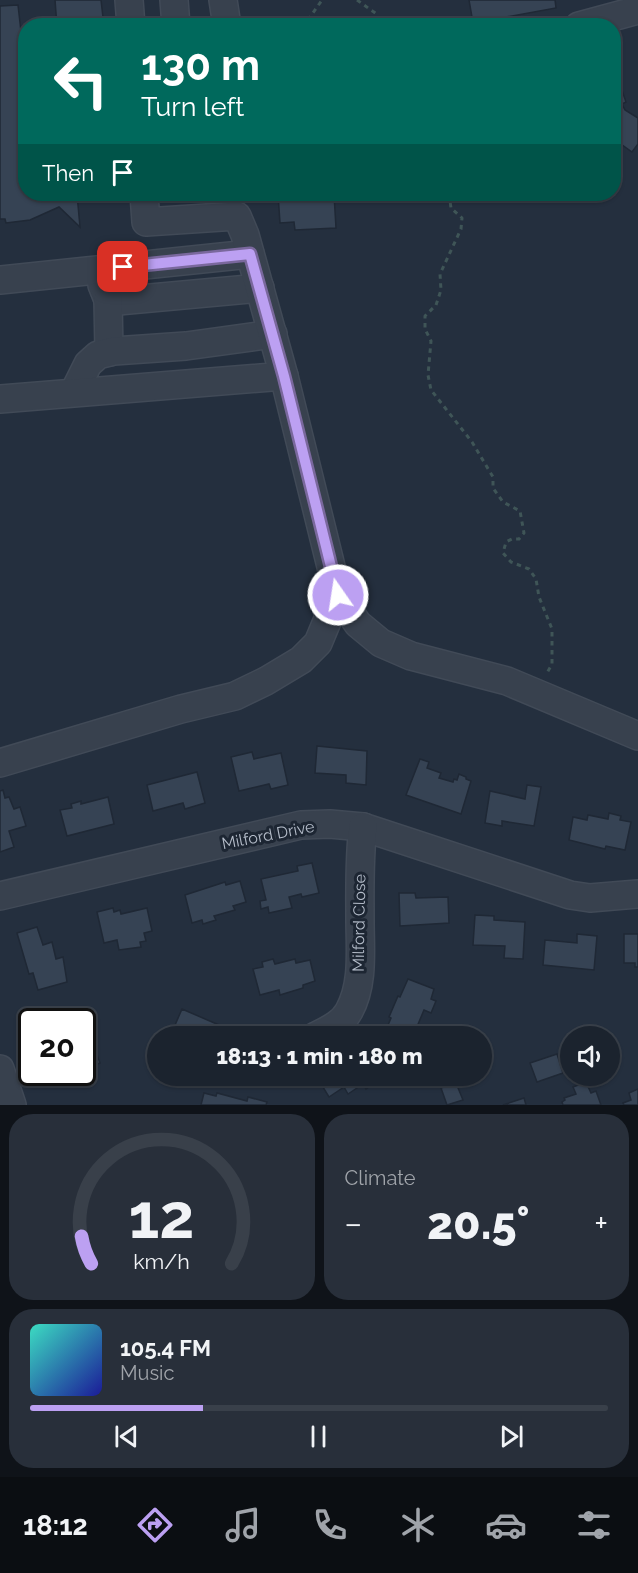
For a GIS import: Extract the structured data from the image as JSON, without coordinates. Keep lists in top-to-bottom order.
{
  "streets": {
    "street": ["Milford Drive", "Milford Close"]
  },
  "crossings": [
    ["Milford Drive", "Milford Close"]
  ],
  "page": {
    "turn": ["130 m", "Turn left"],
    "then": "Then",
    "limit": "20",
    "trip": "18:13 · 1 min · 180 m",
    "tile": "Climate",
    "heat": ["−", "20.5°", "+"],
    "song": ["105.4 FM", "Music"],
    "tabs": "18:12",
    "gauge": ["12", "km/h"]
  }
}
